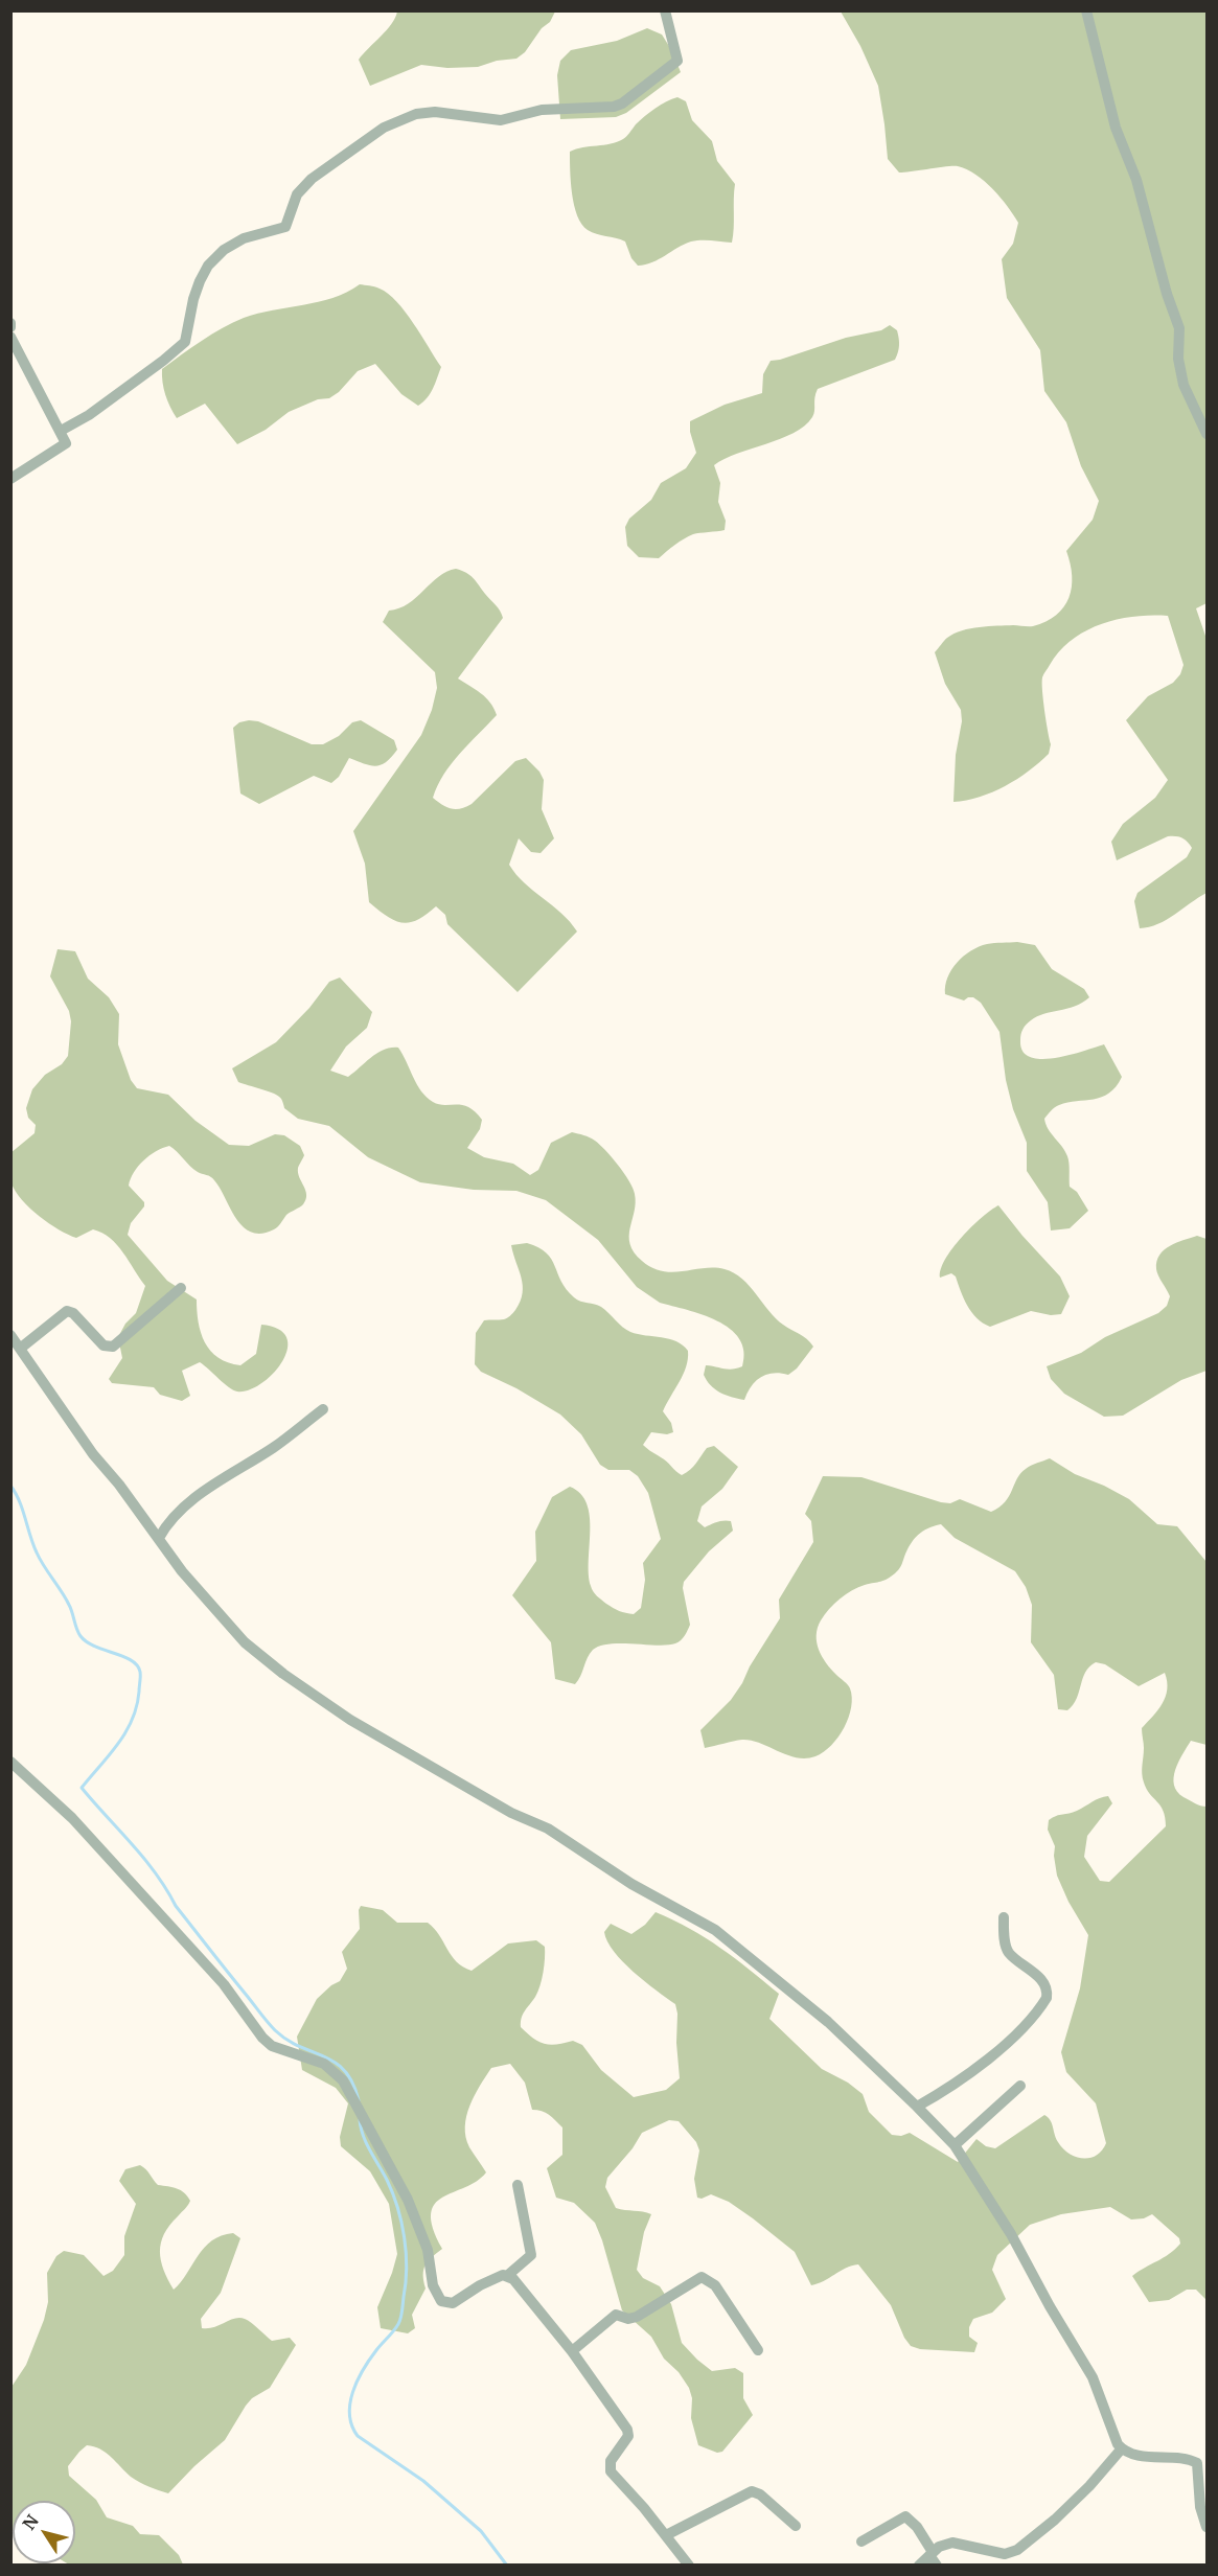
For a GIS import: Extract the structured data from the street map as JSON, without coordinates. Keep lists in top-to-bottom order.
{
  "north": "top left"
}
